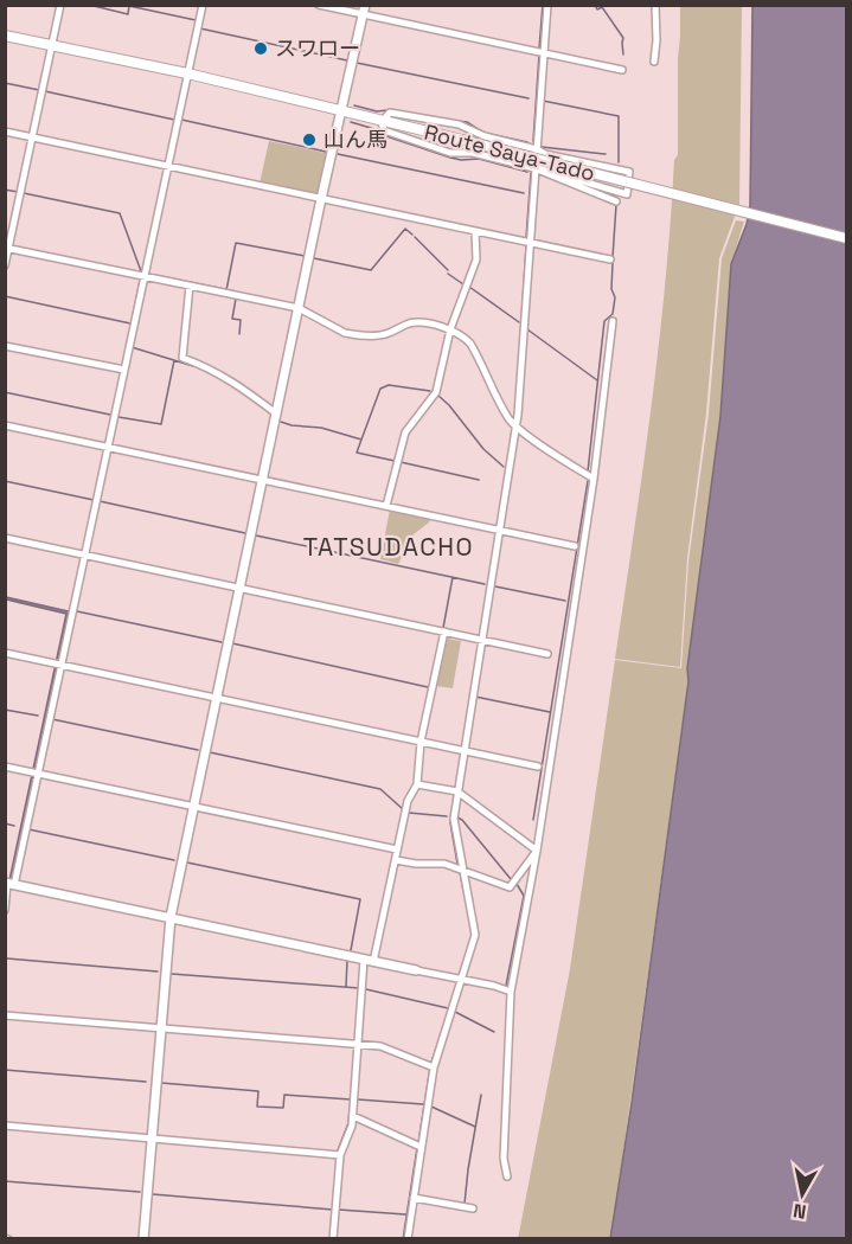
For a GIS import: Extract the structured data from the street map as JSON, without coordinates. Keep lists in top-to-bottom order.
{
  "streets": {
    "main road": ["Route Saya-Tado"]
  },
  "districts": ["TATSUDACHO"],
  "places": ["スワロー", "山ん馬"],
  "north": "bottom"
}
